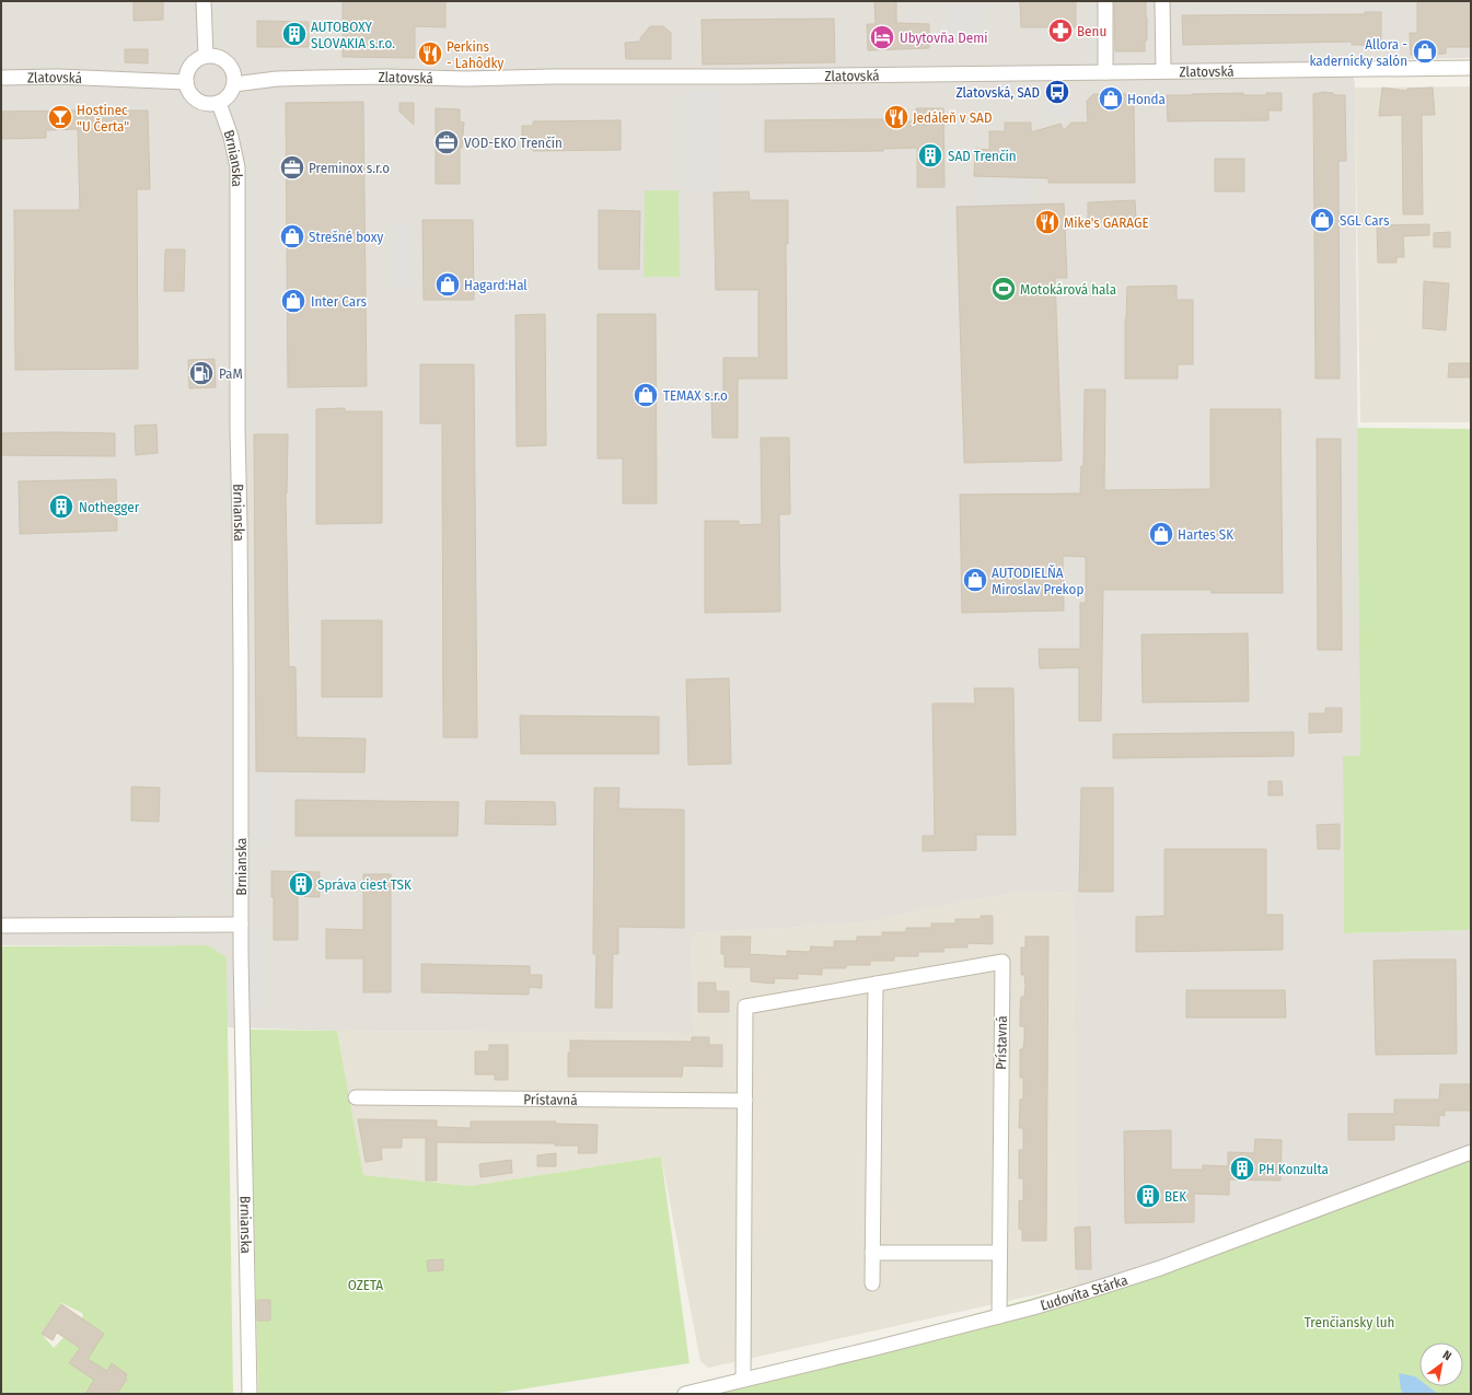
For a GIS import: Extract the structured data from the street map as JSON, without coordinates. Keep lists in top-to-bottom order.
{
  "streets": {
    "street": [
      "Zlatovská",
      "Brnianska",
      "Prístavná",
      "Ľudovíta Stárka"
    ]
  },
  "crossings": [
    ["Zlatovská", "Brnianska"],
    ["Prístavná", "Ľudovíta Stárka"]
  ],
  "parks": ["OZETA", "Trenčiansky luh"],
  "places": {
    "pharmacy": ["Benu"],
    "building": [
      "AUTOBOXY SLOVAKIA s.r.o.",
      "SAD Trenčín",
      "Nothegger",
      "Správa ciest TSK",
      "PH Konzulta",
      "BEK"
    ],
    "hotel": ["Ubytovňa Demi"],
    "shop": [
      "Allora - kadernícky salón",
      "Honda",
      "SGL Cars",
      "Strešné boxy",
      "Hagard:Hal",
      "Inter Cars",
      "TEMAX s.r.o",
      "Hartes SK",
      "AUTODIELŇA Miroslav Prekop"
    ],
    "restaurant": ["Perkins - Lahôdky", "Jedáleň v SAD", "Mike's GARAGE"],
    "bus stop": ["Zlatovská, SAD"],
    "bar": ["Hostinec \"U Čerta\""],
    "office": ["VOD-EKO Trenčín", "Preminox s.r.o"],
    "sports": ["Motokárová hala"],
    "fuel station": ["PaM"]
  },
  "north": "top right"
}
